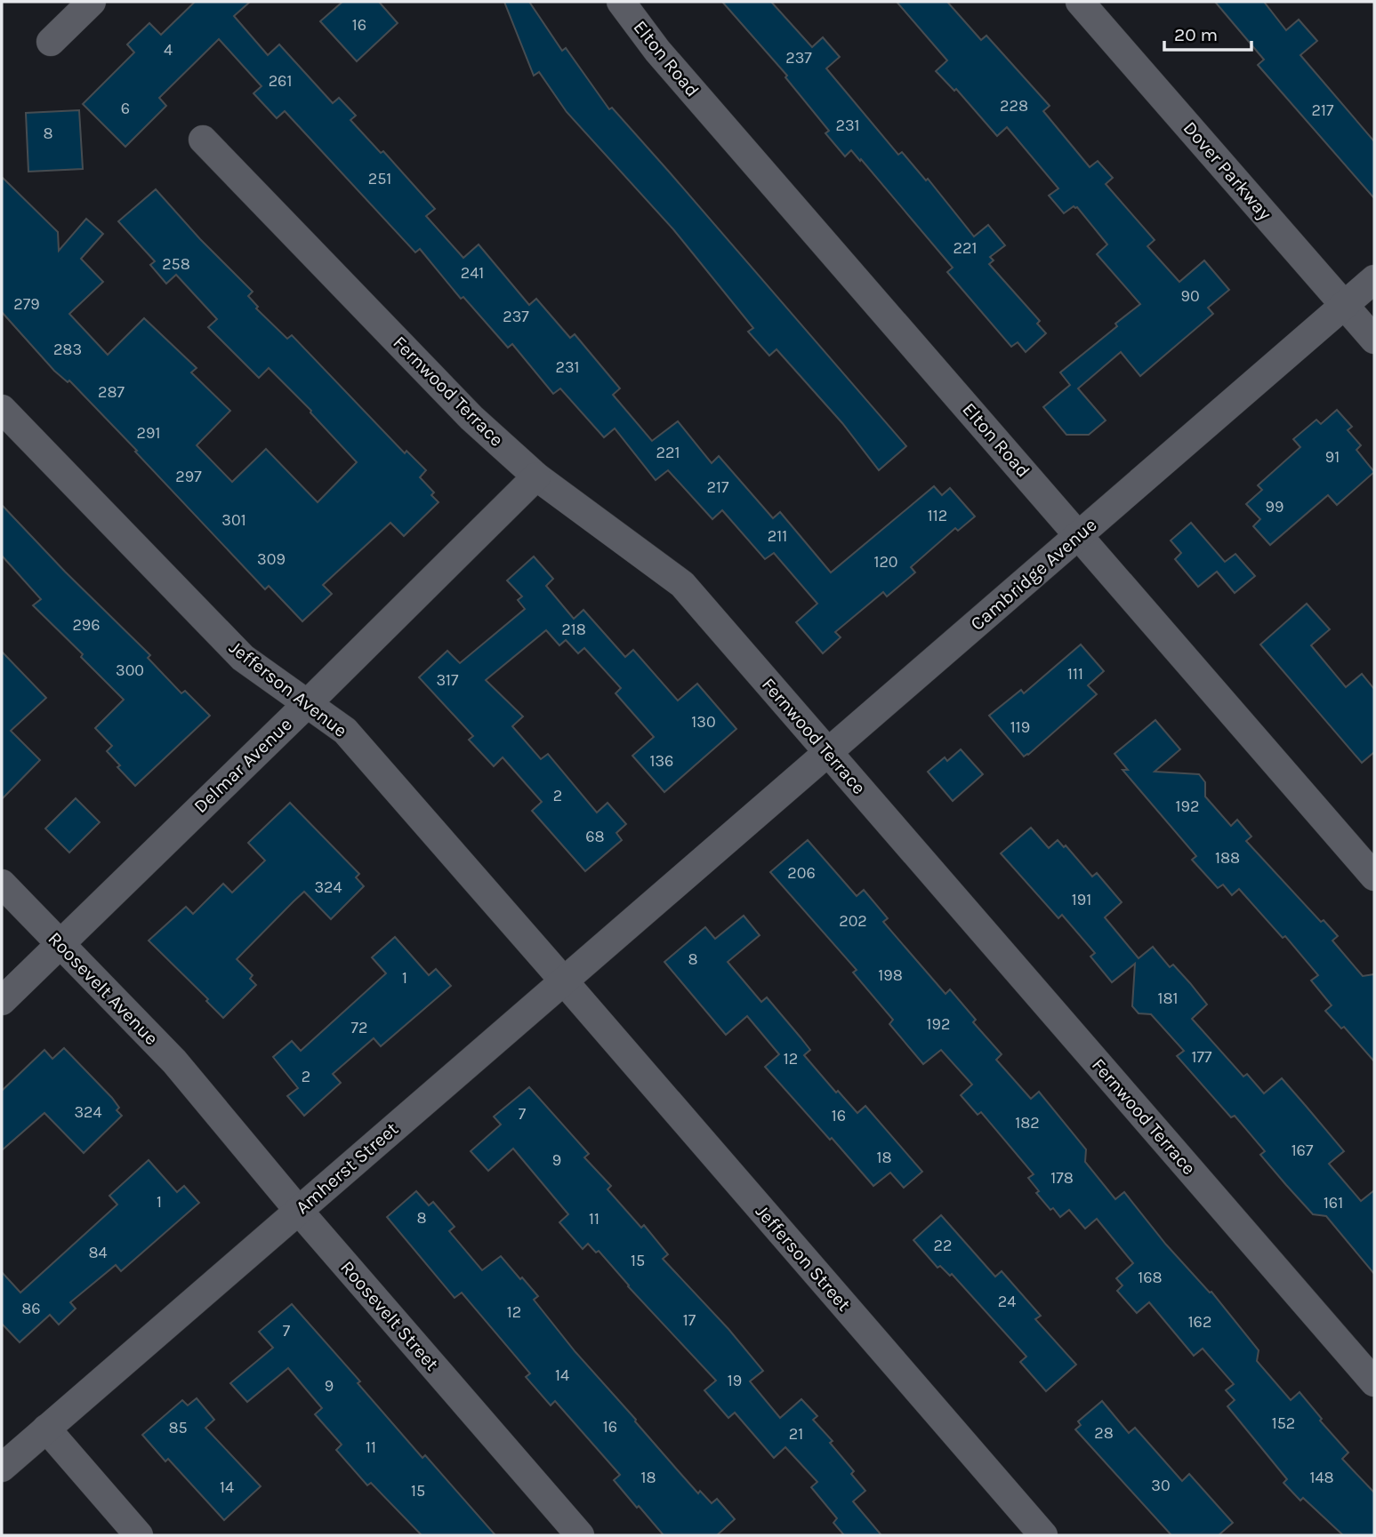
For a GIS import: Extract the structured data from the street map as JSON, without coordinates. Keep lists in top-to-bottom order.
{
  "streets": {
    "street": [
      "Elton Road",
      "Dover Parkway",
      "Fernwood Terrace",
      "Cambridge Avenue",
      "Jefferson Avenue",
      "Delmar Avenue",
      "Roosevelt Avenue",
      "Amherst Street",
      "Jefferson Street",
      "Roosevelt Street"
    ]
  },
  "crossings": [
    ["Elton Road", "Cambridge Avenue"],
    ["Dover Parkway", "Cambridge Avenue"],
    ["Fernwood Terrace", "Cambridge Avenue"],
    ["Fernwood Terrace", "Delmar Avenue"],
    ["Cambridge Avenue", "Amherst Street"],
    ["Jefferson Avenue", "Delmar Avenue"],
    ["Jefferson Avenue", "Amherst Street"],
    ["Jefferson Avenue", "Jefferson Street"],
    ["Delmar Avenue", "Roosevelt Avenue"],
    ["Roosevelt Avenue", "Roosevelt Street"],
    ["Amherst Street", "Jefferson Street"],
    ["Amherst Street", "Roosevelt Street"]
  ],
  "house_numbers": [
    "16",
    "4",
    "237",
    "261",
    "228",
    "6",
    "217",
    "231",
    "8",
    "251",
    "221",
    "258",
    "241",
    "90",
    "279",
    "237",
    "283",
    "231",
    "287",
    "291",
    "221",
    "91",
    "297",
    "217",
    "99",
    "112",
    "301",
    "211",
    "309",
    "120",
    "296",
    "218",
    "300",
    "111",
    "317",
    "130",
    "119",
    "136",
    "2",
    "192",
    "68",
    "188",
    "206",
    "324",
    "191",
    "202",
    "8",
    "198",
    "1",
    "181",
    "192",
    "72",
    "177",
    "12",
    "2",
    "324",
    "7",
    "16",
    "182",
    "167",
    "18",
    "9",
    "178",
    "1",
    "161",
    "8",
    "11",
    "22",
    "84",
    "15",
    "168",
    "24",
    "86",
    "12",
    "17",
    "162",
    "7",
    "14",
    "19",
    "9",
    "152",
    "16",
    "85",
    "28",
    "21",
    "11",
    "18",
    "148",
    "30",
    "14",
    "15"
  ],
  "scale_bar": "20 m"
}
